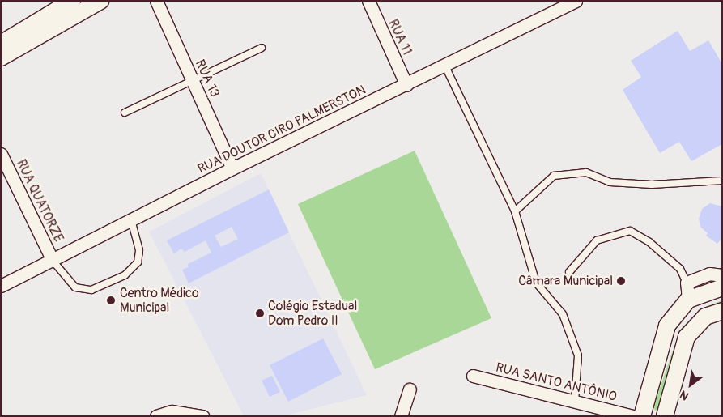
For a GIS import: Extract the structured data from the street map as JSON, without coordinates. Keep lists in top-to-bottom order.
{
  "streets": {
    "street": [
      "RUA 11",
      "RUA 13",
      "RUA DOUTOR CIRO PALMERSTON",
      "RUA QUATORZE",
      "RUA SANTO ANTÔNIO"
    ]
  },
  "crossings": [
    ["RUA 11", "RUA DOUTOR CIRO PALMERSTON"],
    ["RUA 13", "RUA DOUTOR CIRO PALMERSTON"],
    ["RUA DOUTOR CIRO PALMERSTON", "RUA QUATORZE"]
  ],
  "places": ["Câmara Municipal", "Centro Médico Municipal", "Colégio Estadual Dom Pedro II"],
  "north": "bottom left"
}
